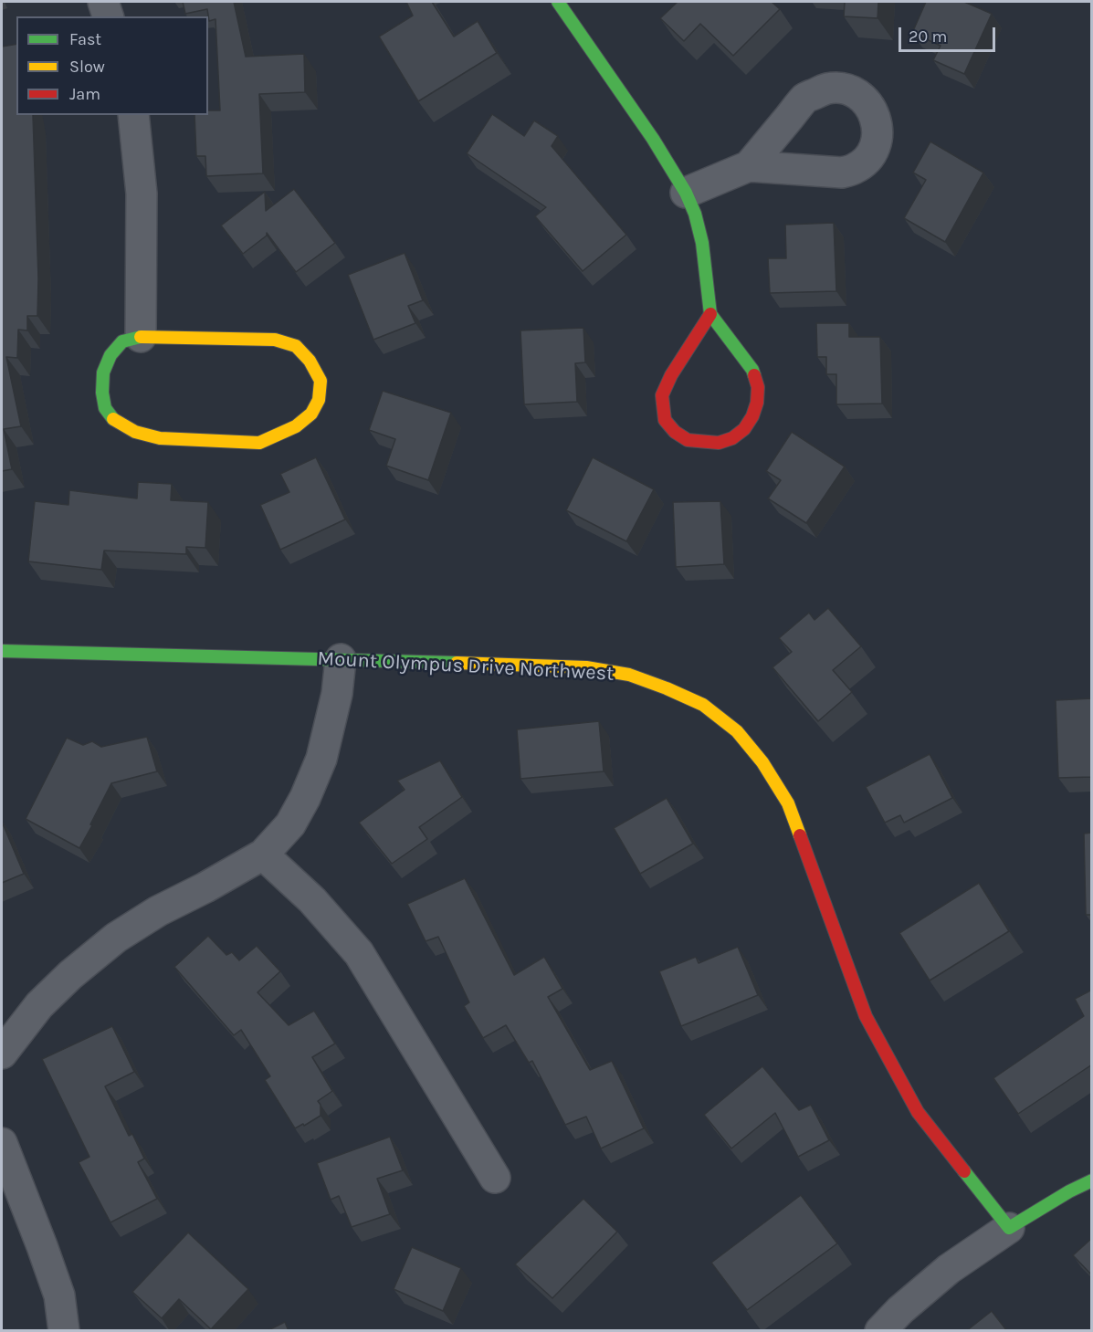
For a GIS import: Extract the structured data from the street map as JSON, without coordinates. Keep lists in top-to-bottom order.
{
  "streets": {
    "street": ["Mount Olympus Drive Northwest"]
  },
  "legend": ["Fast", "Slow", "Jam"],
  "scale_bar": "20 m"
}
